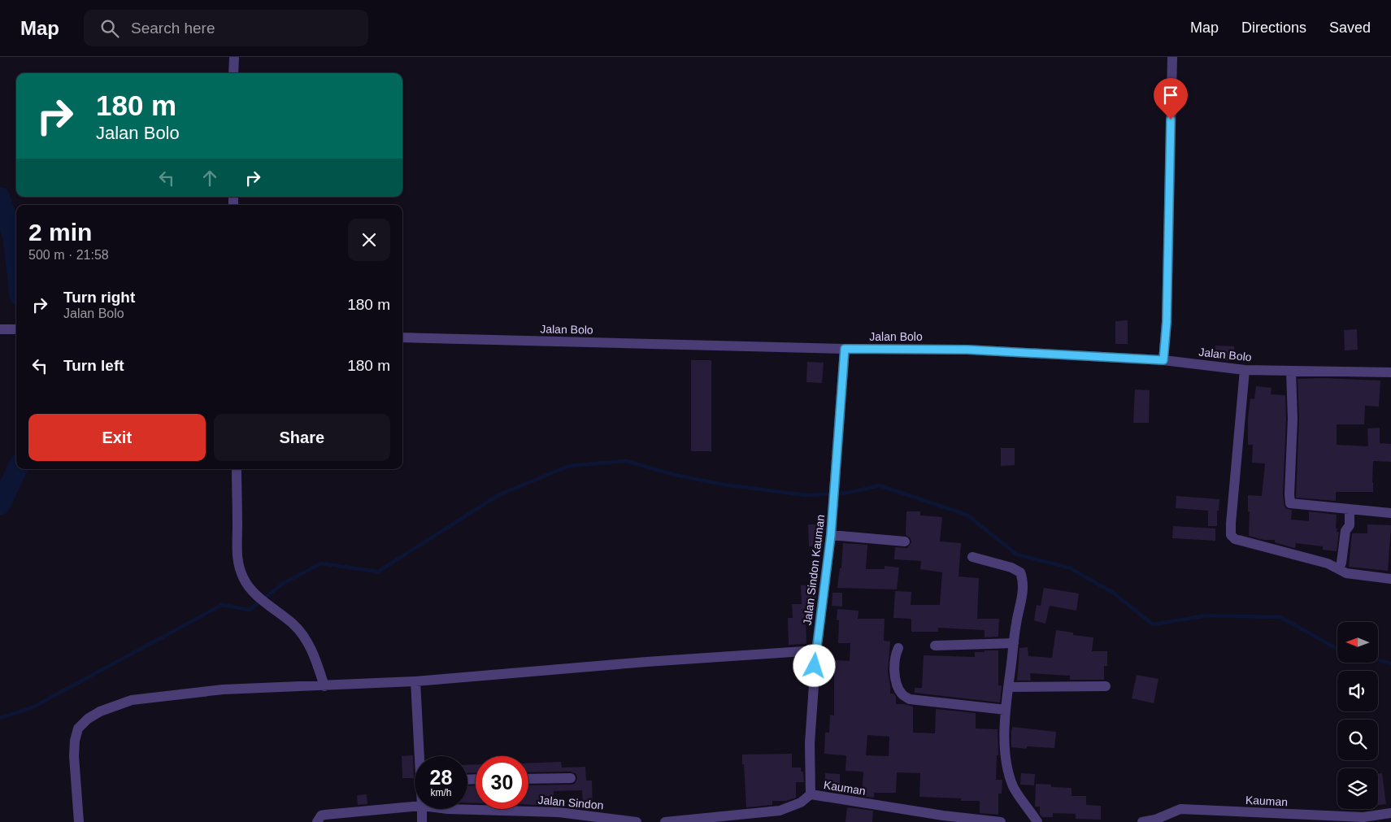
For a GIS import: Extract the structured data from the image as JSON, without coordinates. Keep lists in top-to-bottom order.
{
  "streets": {
    "street": [
      "Jalan Bolo",
      "Jalan Sindon Kauman",
      "Kauman",
      "Jalan Sindon"
    ]
  },
  "crossings": [
    ["Jalan Bolo", "Jalan Sindon Kauman"],
    ["Jalan Sindon Kauman", "Kauman"]
  ],
  "north": "left",
  "page": {
    "header": "Map",
    "search": "Search here",
    "nav": ["Map", "Directions", "Saved"],
    "turn": ["180 m", "Jalan Bolo"],
    "heading": ["2 min", "500 m · 21:58"],
    "list": [
      {
        "name": "Turn right",
        "note": "Jalan Bolo",
        "value": "180 m"
      },
      {
        "name": "Turn left",
        "value": "180 m"
      }
    ],
    "buttons": ["Exit", "Share"],
    "speed": "28 km/h",
    "limit": "30"
  }
}
